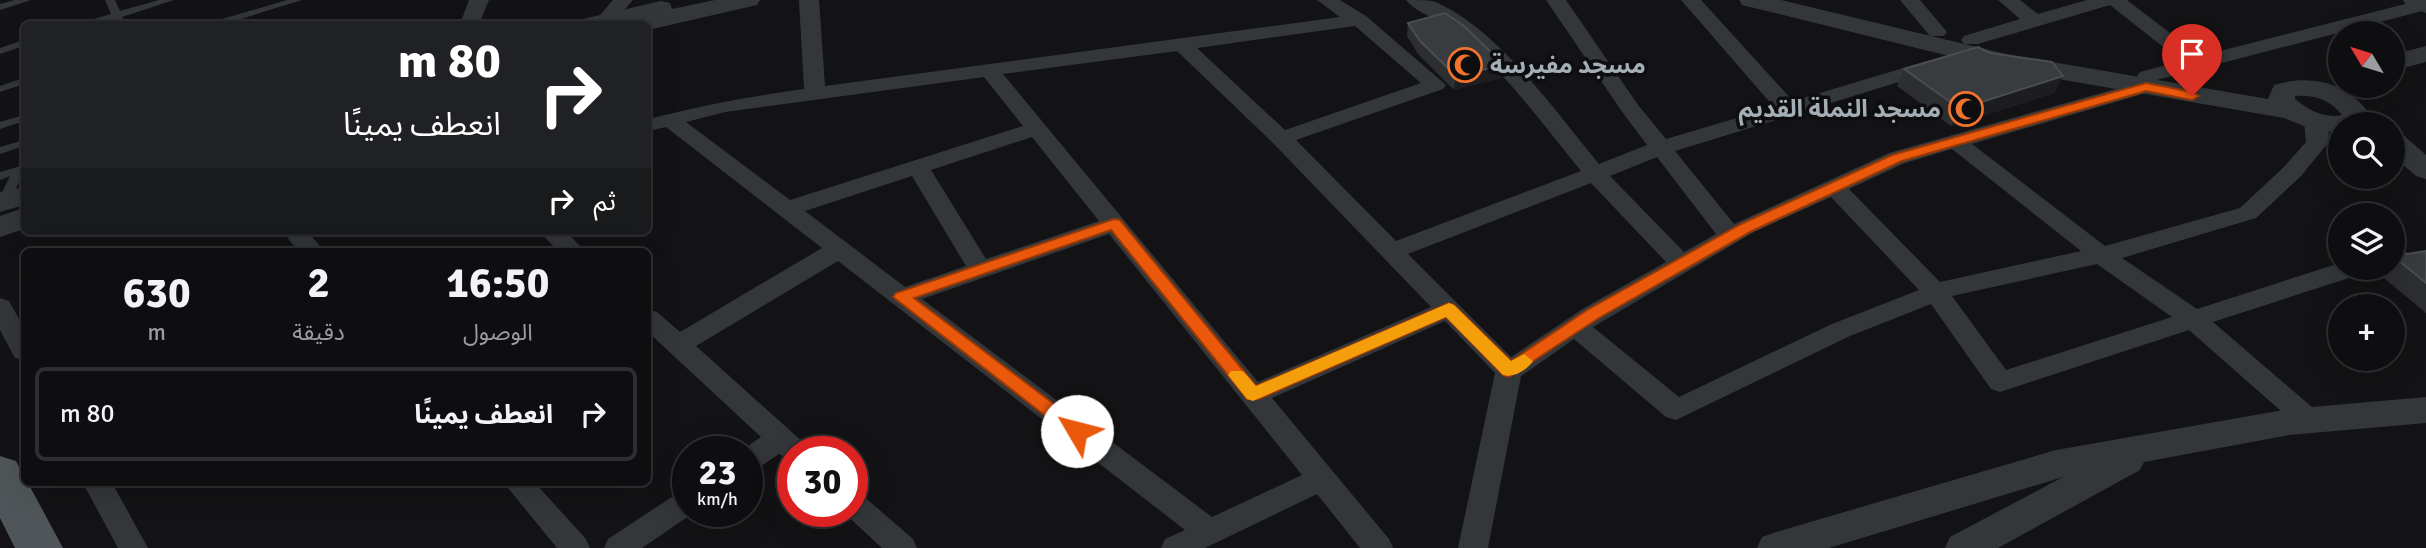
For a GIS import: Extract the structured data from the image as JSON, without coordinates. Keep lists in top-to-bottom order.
{
  "places": {
    "mosque": ["مسجد مفيرسة", "مسجد النملة القديم"]
  },
  "north": "top left",
  "page": {
    "map_buttons": "+",
    "turn": ["80 m", "انعطف يمينًا"],
    "then": "ثم",
    "eta": [
      "16:50",
      "الوصول",
      "2",
      "دقيقة",
      "630",
      "m"
    ],
    "list": [
      {
        "name": "انعطف يمينًا",
        "value": "80 m"
      }
    ],
    "speed": "23 km/h",
    "limit": "30"
  }
}
